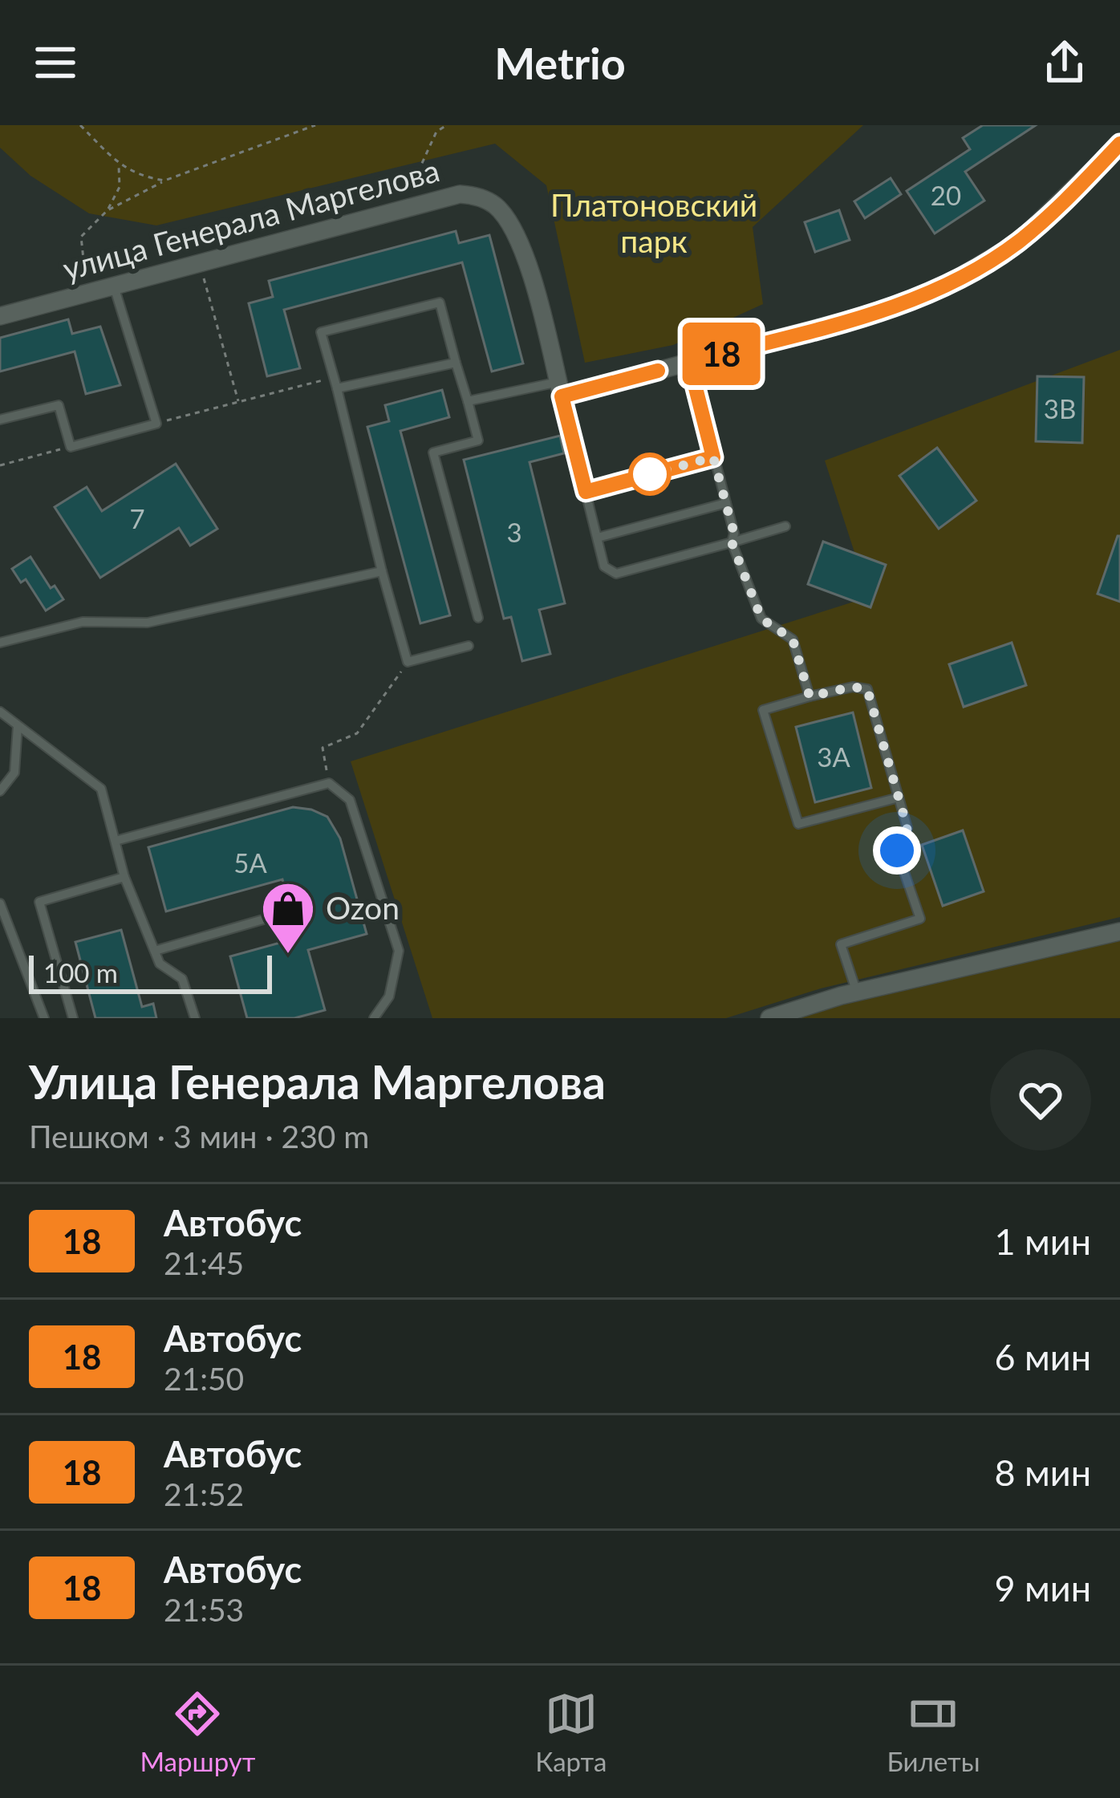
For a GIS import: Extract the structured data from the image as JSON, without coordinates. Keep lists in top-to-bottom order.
{
  "streets": {
    "street": ["улица Генерала Маргелова"]
  },
  "parks": ["Платоновский парк"],
  "places": {
    "shop": ["Ozon"]
  },
  "lines": ["bus line 18"],
  "house_numbers": [
    "20",
    "3В",
    "7",
    "3",
    "3А",
    "5А"
  ],
  "scale_bar": "100 m",
  "page": {
    "header": "Metrio",
    "on_map": "18",
    "scale": "100 m",
    "heading": ["Улица Генерала Маргелова", "Пешком · 3 мин · 230 m"],
    "list": [
      {
        "mark": "18",
        "name": "Автобус",
        "note": "21:45",
        "value": "1 мин"
      },
      {
        "mark": "18",
        "name": "Автобус",
        "note": "21:50",
        "value": "6 мин"
      },
      {
        "mark": "18",
        "name": "Автобус",
        "note": "21:52",
        "value": "8 мин"
      },
      {
        "mark": "18",
        "name": "Автобус",
        "note": "21:53",
        "value": "9 мин"
      }
    ],
    "tabs": ["Маршрут", "Карта", "Билеты"]
  }
}
